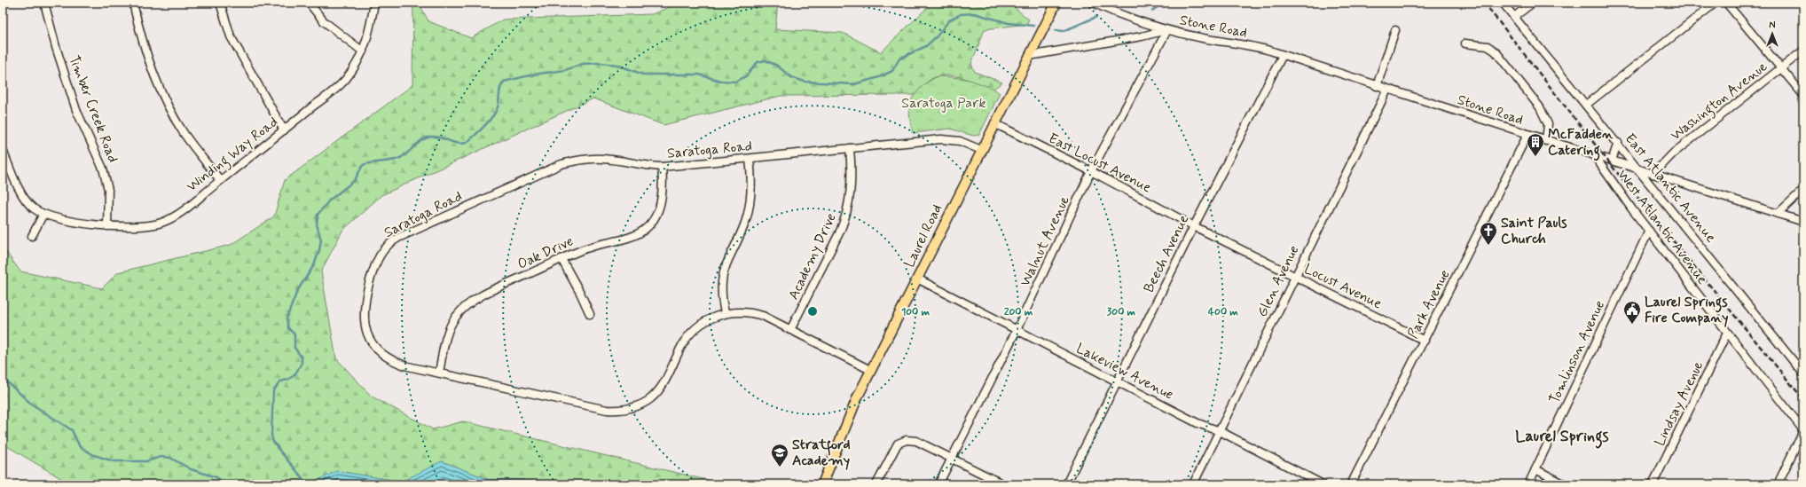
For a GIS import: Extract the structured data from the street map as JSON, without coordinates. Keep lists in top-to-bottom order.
{
  "streets": {
    "main road": ["Laurel Road"],
    "street": [
      "Stone Road",
      "Washington Avenue",
      "Timber Creek Road",
      "Saratoga Road",
      "Winding Way Road",
      "East Locust Avenue",
      "East Atlantic Avenue",
      "West Atlantic Avenue",
      "Walnut Avenue",
      "Oak Drive",
      "Beech Avenue",
      "Academy Drive",
      "Glen Avenue",
      "Locust Avenue",
      "Park Avenue",
      "Tomlinson Avenue",
      "Lakeview Avenue",
      "Lindsay Avenue"
    ]
  },
  "crossings": [
    ["Stone Road", "Washington Avenue"],
    ["Stone Road", "East Atlantic Avenue"],
    ["Stone Road", "West Atlantic Avenue"],
    ["Stone Road", "Laurel Road"],
    ["Stone Road", "Walnut Avenue"],
    ["Stone Road", "Beech Avenue"],
    ["Stone Road", "Glen Avenue"],
    ["Stone Road", "Park Avenue"],
    ["Timber Creek Road", "Winding Way Road"],
    ["Saratoga Road", "Laurel Road"],
    ["Saratoga Road", "Oak Drive"],
    ["Saratoga Road", "Academy Drive"],
    ["East Locust Avenue", "Laurel Road"],
    ["East Locust Avenue", "Walnut Avenue"],
    ["East Locust Avenue", "Beech Avenue"],
    ["East Locust Avenue", "Locust Avenue"],
    ["West Atlantic Avenue", "Tomlinson Avenue"],
    ["West Atlantic Avenue", "Lindsay Avenue"],
    ["Laurel Road", "Lakeview Avenue"],
    ["Walnut Avenue", "Lakeview Avenue"],
    ["Beech Avenue", "Locust Avenue"],
    ["Beech Avenue", "Lakeview Avenue"],
    ["Glen Avenue", "Locust Avenue"],
    ["Glen Avenue", "Lakeview Avenue"],
    ["Locust Avenue", "Park Avenue"]
  ],
  "districts": ["Laurel Springs"],
  "parks": ["Saratoga Park"],
  "places": {
    "building": ["McFadden Catering"],
    "church": ["Saint Pauls Church"],
    "public building": ["Laurel Springs Fire Company"],
    "school or university": ["Stratford Academy"]
  },
  "north": "top",
  "rings": [
    "100 m",
    "200 m",
    "300 m",
    "400 m"
  ]
}
